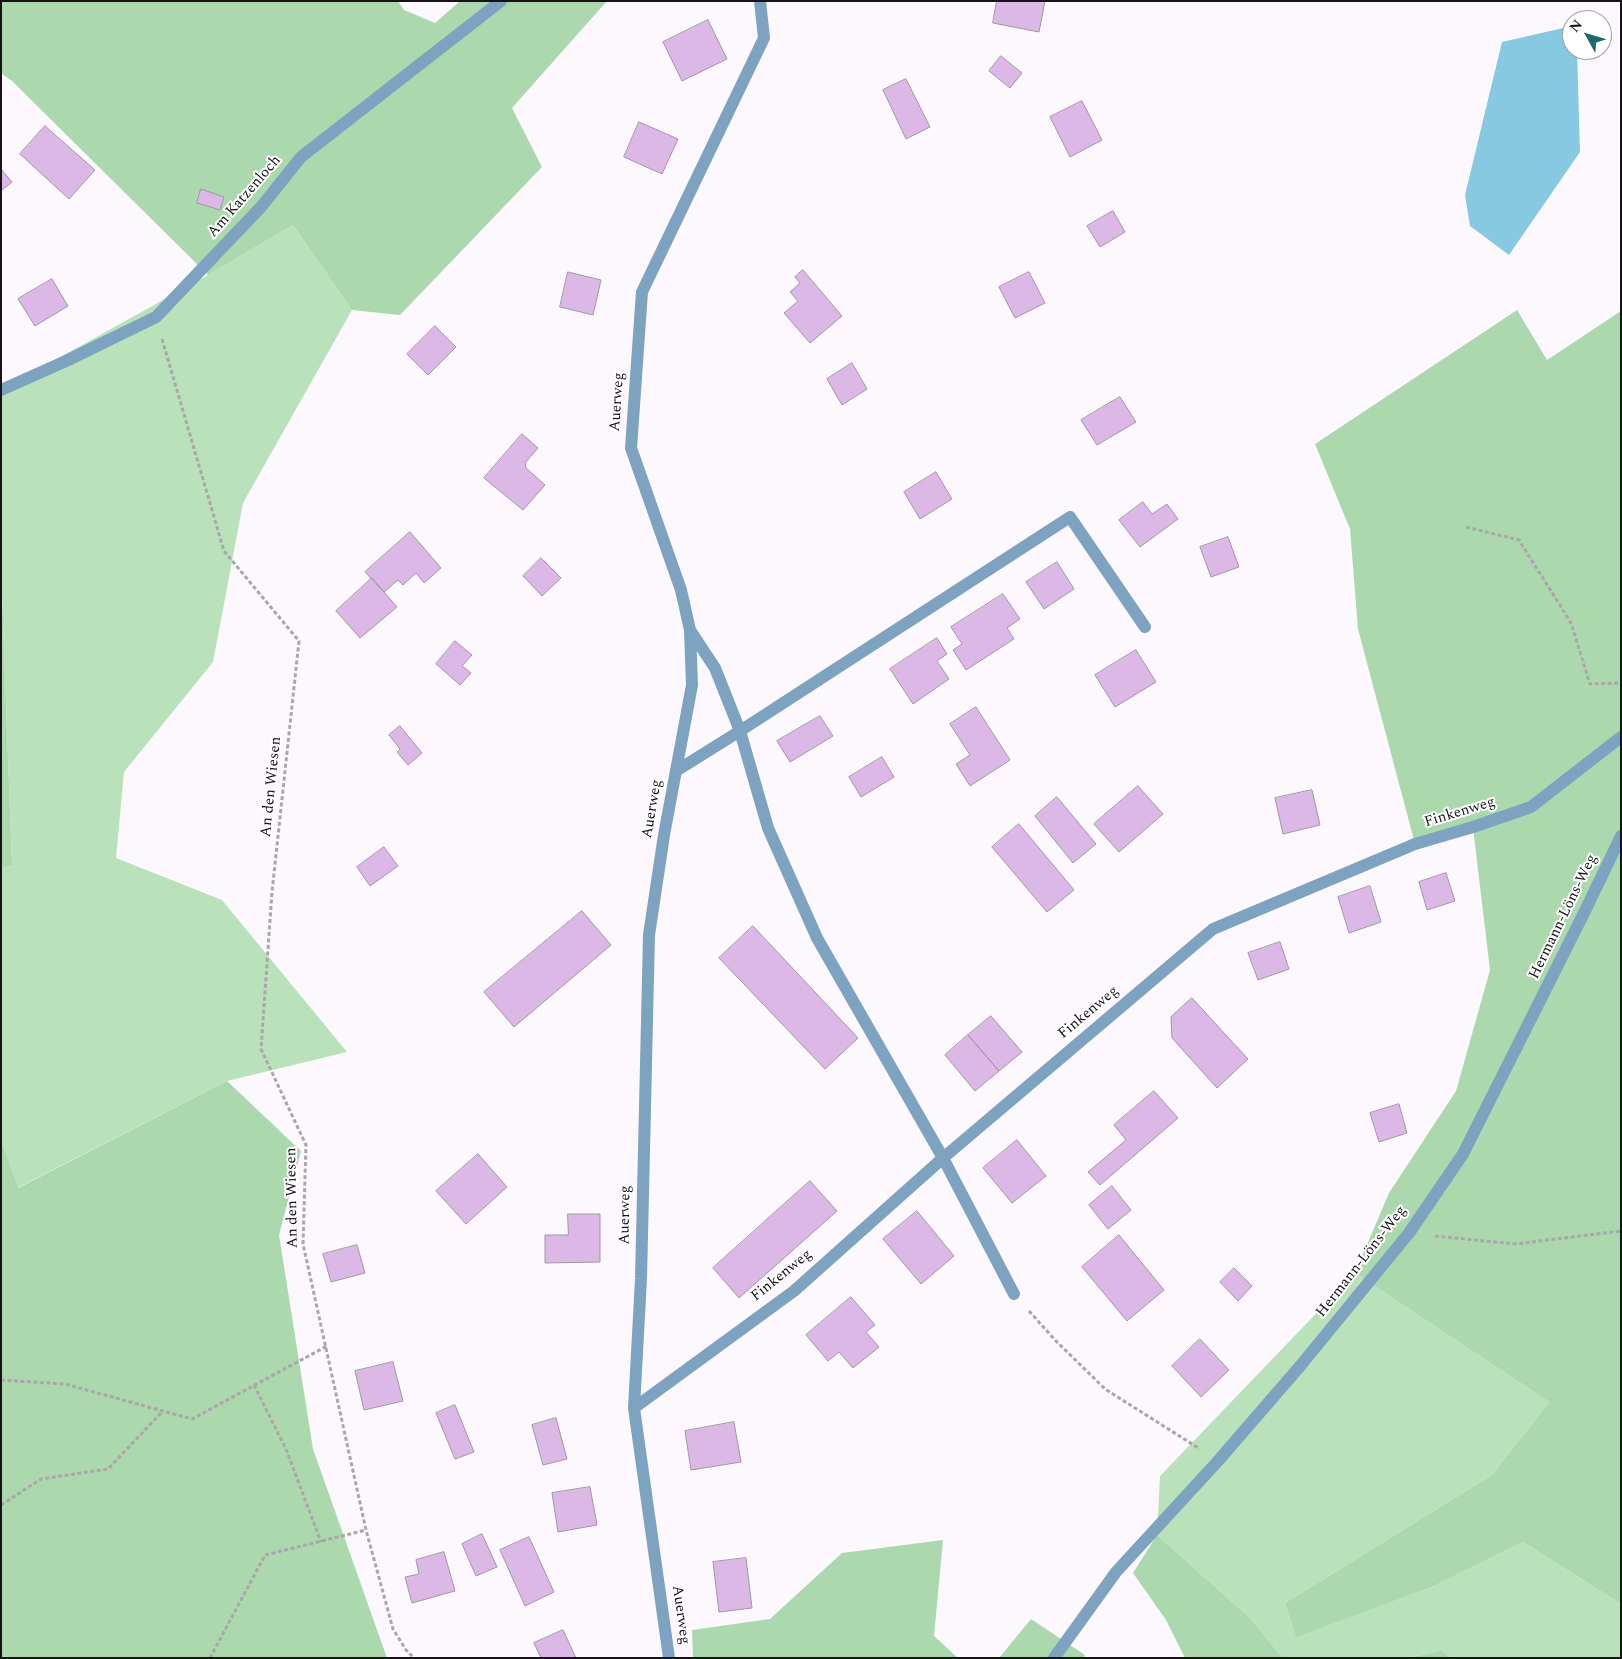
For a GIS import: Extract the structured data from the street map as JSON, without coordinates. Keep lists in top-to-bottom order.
{
  "streets": {
    "street": [
      "Am Katzenloch",
      "Auerweg",
      "Finkenweg",
      "Hermann-Löns-Weg"
    ],
    "path": ["An den Wiesen"]
  },
  "crossings": [
    ["Am Katzenloch", "An den Wiesen"],
    ["Auerweg", "Finkenweg"]
  ],
  "north": "top left"
}
